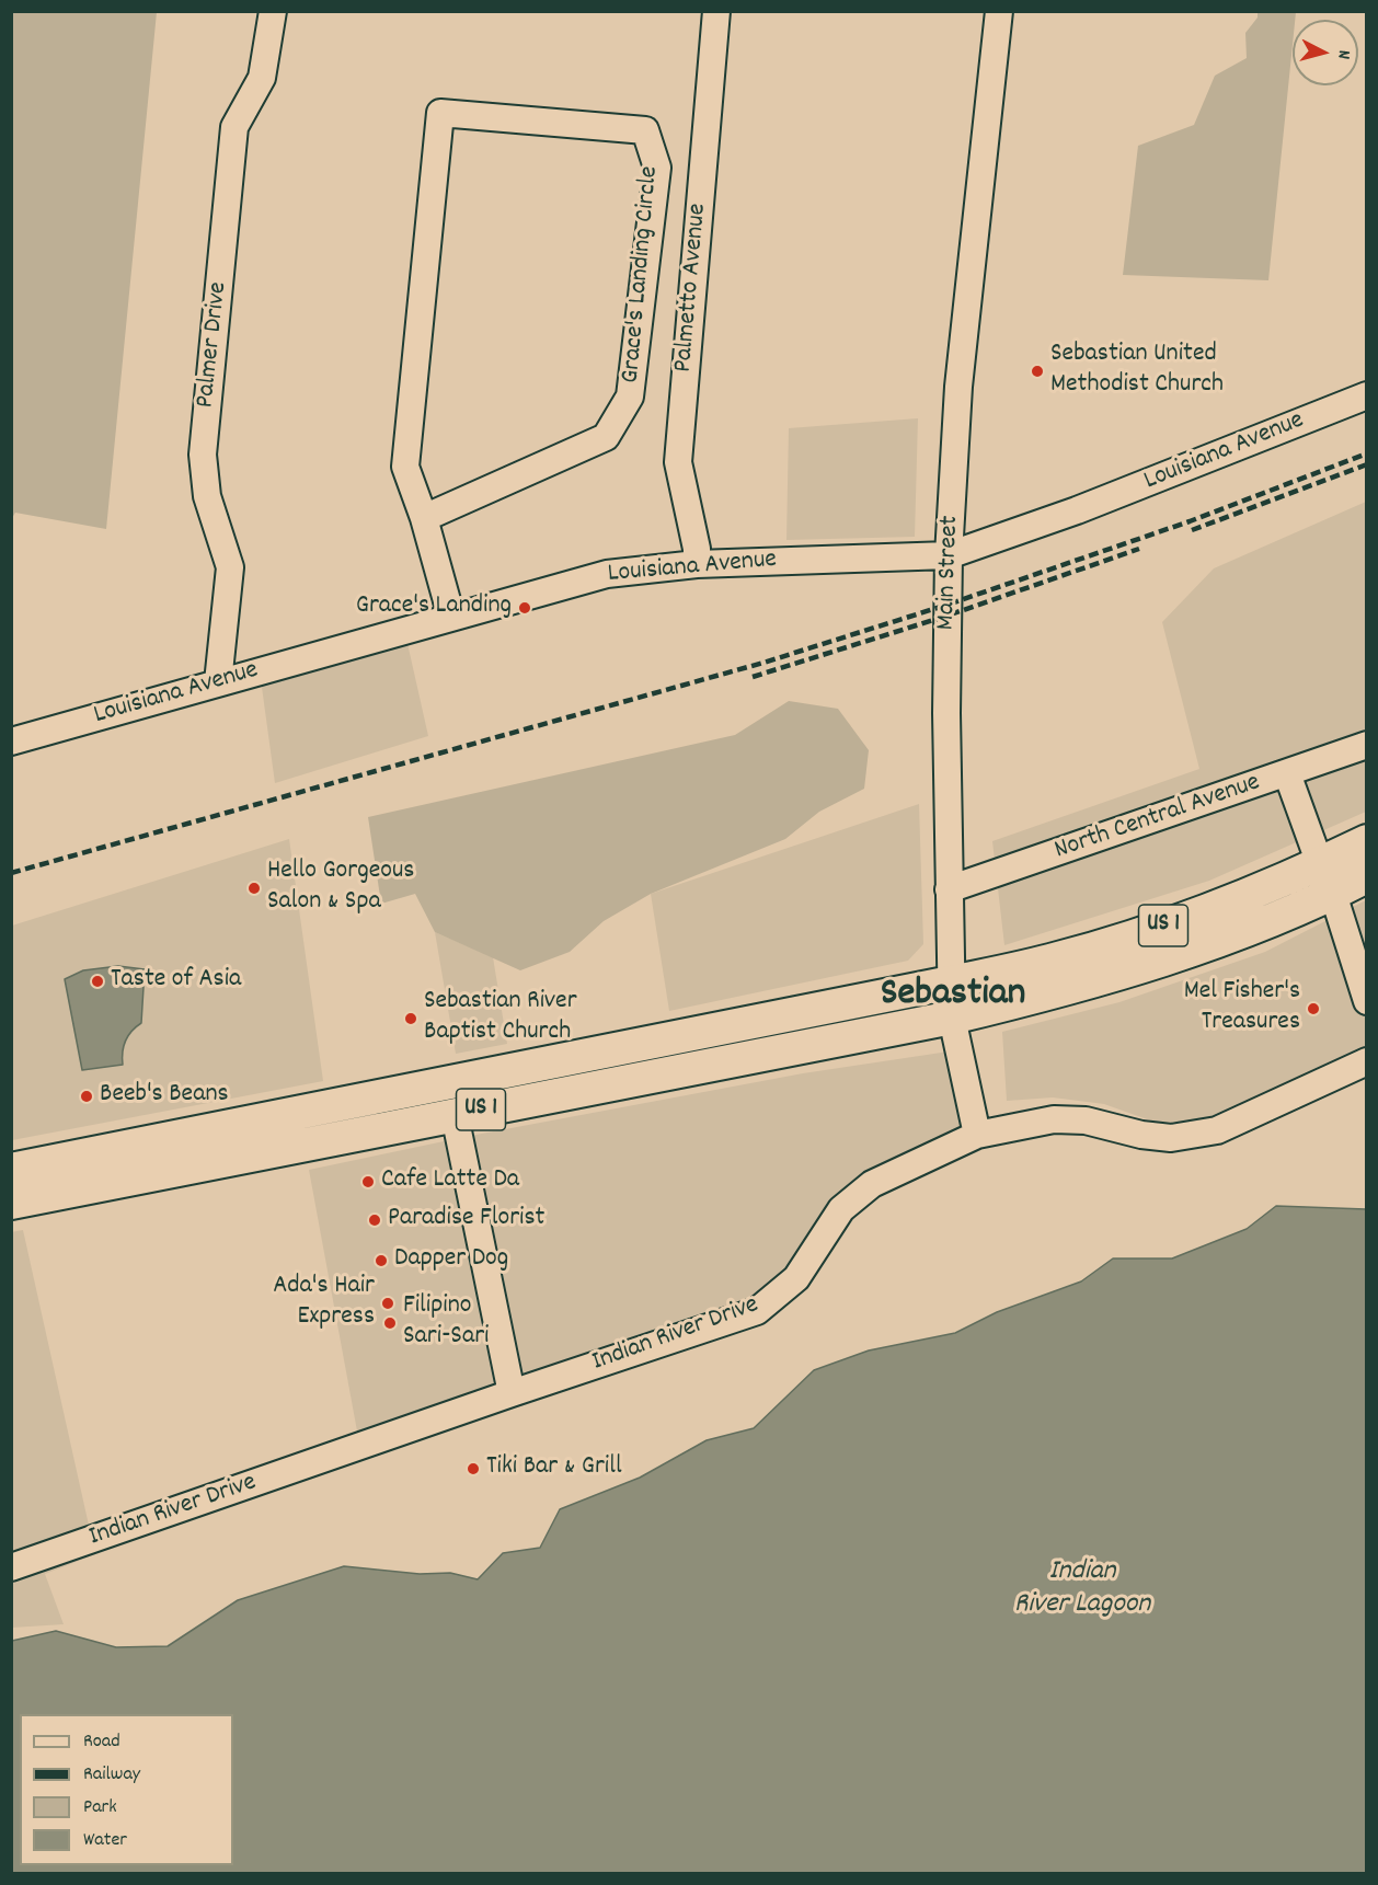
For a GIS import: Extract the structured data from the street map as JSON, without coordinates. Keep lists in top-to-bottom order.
{
  "streets": {
    "main road": ["US 1"],
    "street": [
      "Grace's Landing Circle",
      "Palmetto Avenue",
      "Palmer Drive",
      "Louisiana Avenue",
      "Main Street",
      "North Central Avenue",
      "Indian River Drive"
    ]
  },
  "crossings": [
    ["Grace's Landing Circle", "Louisiana Avenue"],
    ["Palmetto Avenue", "Louisiana Avenue"],
    ["Palmer Drive", "Louisiana Avenue"],
    ["Louisiana Avenue", "Main Street"],
    ["Main Street", "North Central Avenue"],
    ["Main Street", "US 1"],
    ["Main Street", "Indian River Drive"]
  ],
  "districts": ["Sebastian"],
  "water": ["Indian River Lagoon"],
  "places": [
    "Sebastian United Methodist Church",
    "Grace's Landing",
    "Hello Gorgeous Salon & Spa",
    "Taste of Asia",
    "Mel Fisher's Treasures",
    "Sebastian River Baptist Church",
    "Beeb's Beans",
    "Cafe Latte Da",
    "Paradise Florist",
    "Dapper Dog",
    "Ada's Hair Express",
    "Filipino Sari-Sari",
    "Tiki Bar & Grill"
  ],
  "legend": [
    "Road",
    "Railway",
    "Park",
    "Water"
  ],
  "north": "right"
}
